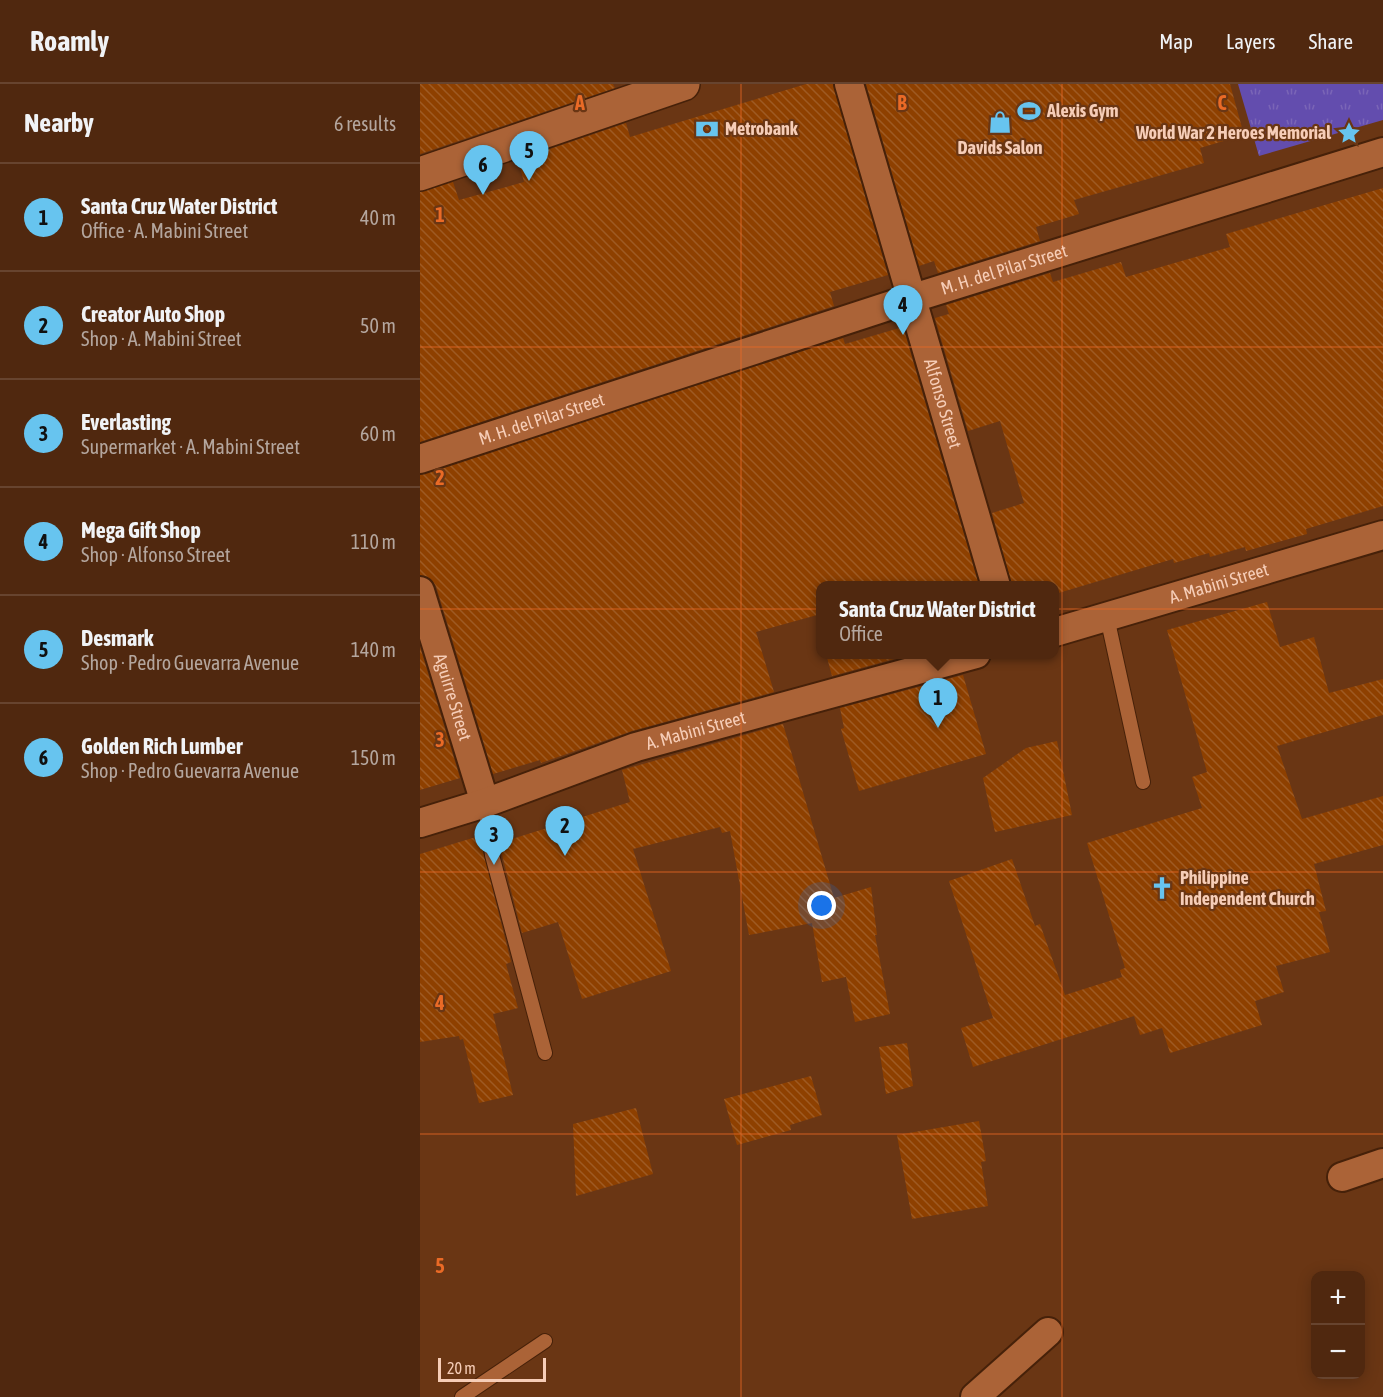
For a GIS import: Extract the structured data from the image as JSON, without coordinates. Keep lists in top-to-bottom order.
{
  "streets": {
    "street": [
      "M. H. del Pilar Street",
      "Alfonso Street",
      "A. Mabini Street",
      "Aguirre Street"
    ]
  },
  "crossings": [
    ["M. H. del Pilar Street", "Alfonso Street"],
    ["A. Mabini Street", "Aguirre Street"]
  ],
  "places": {
    "sports": ["Alexis Gym"],
    "shop": ["Davids Salon"],
    "bank": ["Metrobank"],
    "place": ["World War 2 Heroes Memorial"],
    "church": ["Philippine Independent Church"]
  },
  "scale_bar": "20 m",
  "page": {
    "header": "Roamly",
    "nav": ["Map", "Layers", "Share"],
    "heading": ["Nearby", "6 results"],
    "pins": [
      "5",
      "6",
      "4",
      "1",
      "2",
      "3"
    ],
    "list": [
      {
        "mark": "1",
        "name": "Santa Cruz Water District",
        "note": "Office · A. Mabini Street",
        "value": "40 m"
      },
      {
        "mark": "2",
        "name": "Creator Auto Shop",
        "note": "Shop · A. Mabini Street",
        "value": "50 m"
      },
      {
        "mark": "3",
        "name": "Everlasting",
        "note": "Supermarket · A. Mabini Street",
        "value": "60 m"
      },
      {
        "mark": "4",
        "name": "Mega Gift Shop",
        "note": "Shop · Alfonso Street",
        "value": "110 m"
      },
      {
        "mark": "5",
        "name": "Desmark",
        "note": "Shop · Pedro Guevarra Avenue",
        "value": "140 m"
      },
      {
        "mark": "6",
        "name": "Golden Rich Lumber",
        "note": "Shop · Pedro Guevarra Avenue",
        "value": "150 m"
      }
    ],
    "popup": ["Santa Cruz Water District", "Office"],
    "map_buttons": ["+", "−"],
    "scale": "20 m"
  },
  "grid": {
    "columns": ["A", "B", "C"],
    "rows": [
      "1",
      "2",
      "3",
      "4",
      "5"
    ]
  }
}
